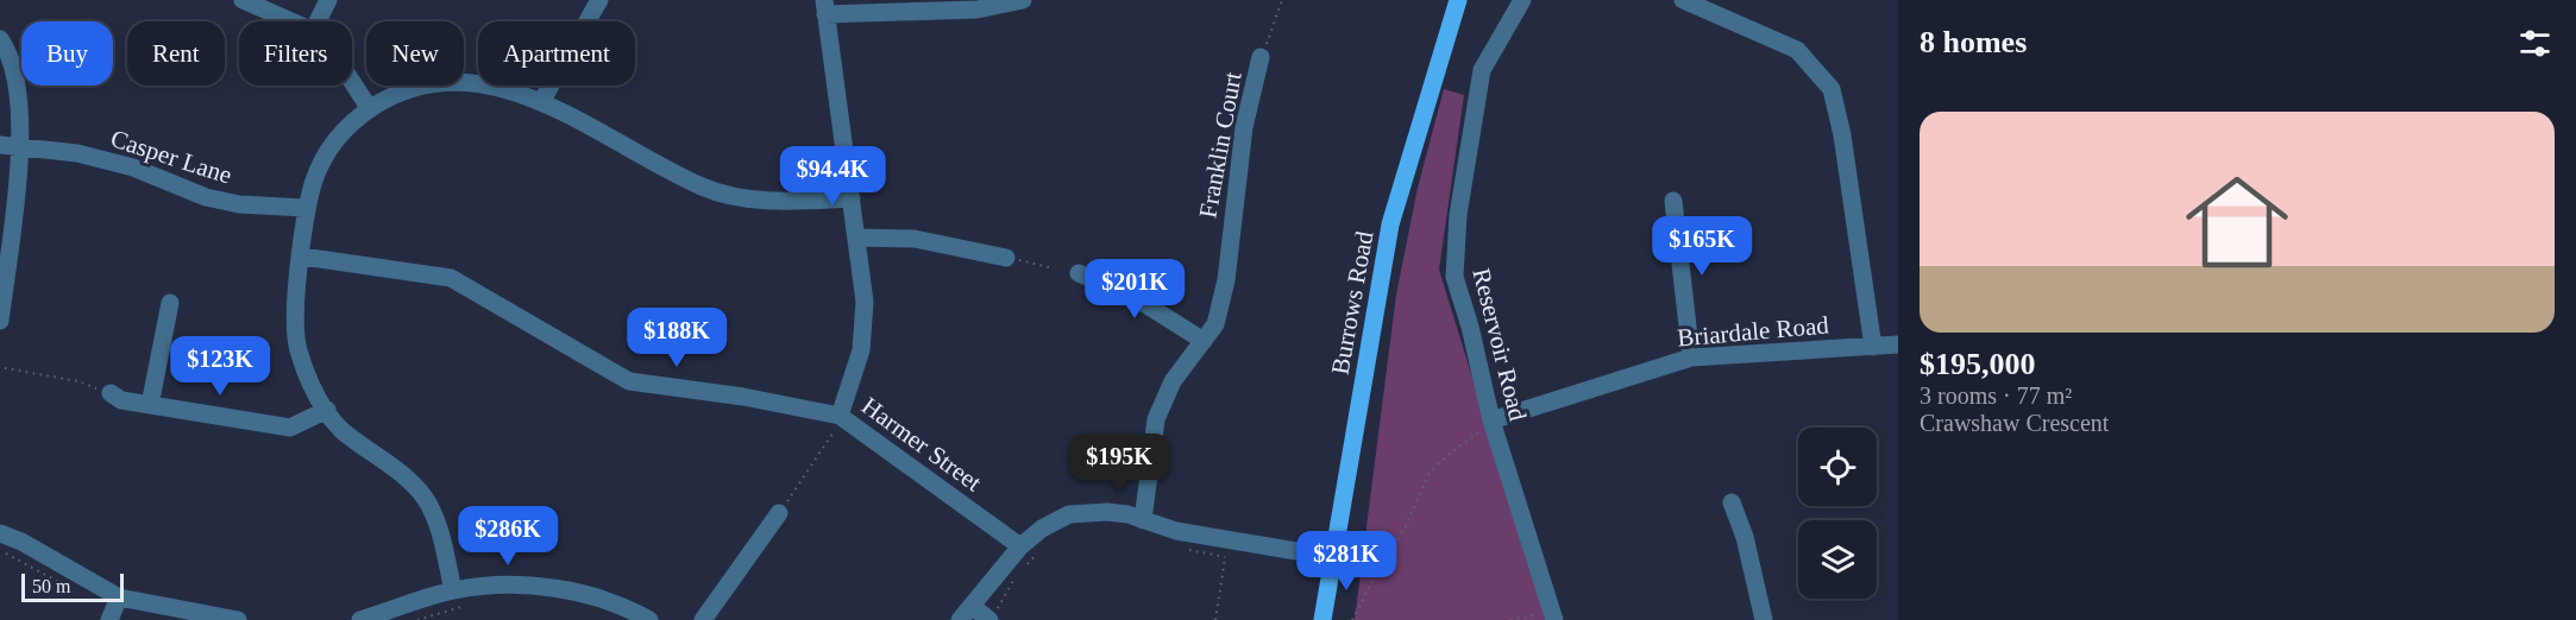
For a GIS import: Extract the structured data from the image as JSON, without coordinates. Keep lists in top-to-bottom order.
{
  "streets": {
    "main road": ["Burrows Road"],
    "street": [
      "Franklin Court",
      "Casper Lane",
      "Briardale Road",
      "Reservoir Road",
      "Harmer Street"
    ]
  },
  "crossings": [
    ["Briardale Road", "Reservoir Road"]
  ],
  "scale_bar": "50 m",
  "page": {
    "heading": "8 homes",
    "chip": [
      "Buy",
      "Rent",
      "Filters",
      "New",
      "Apartment"
    ],
    "list": [
      {
        "name": "$195,000",
        "note": "3 rooms · 77 m² · Crawshaw Crescent"
      }
    ],
    "price": [
      "$94.4K",
      "$165K",
      "$201K",
      "$188K",
      "$123K",
      "$195K",
      "$286K",
      "$281K"
    ],
    "scale": "50 m"
  }
}
